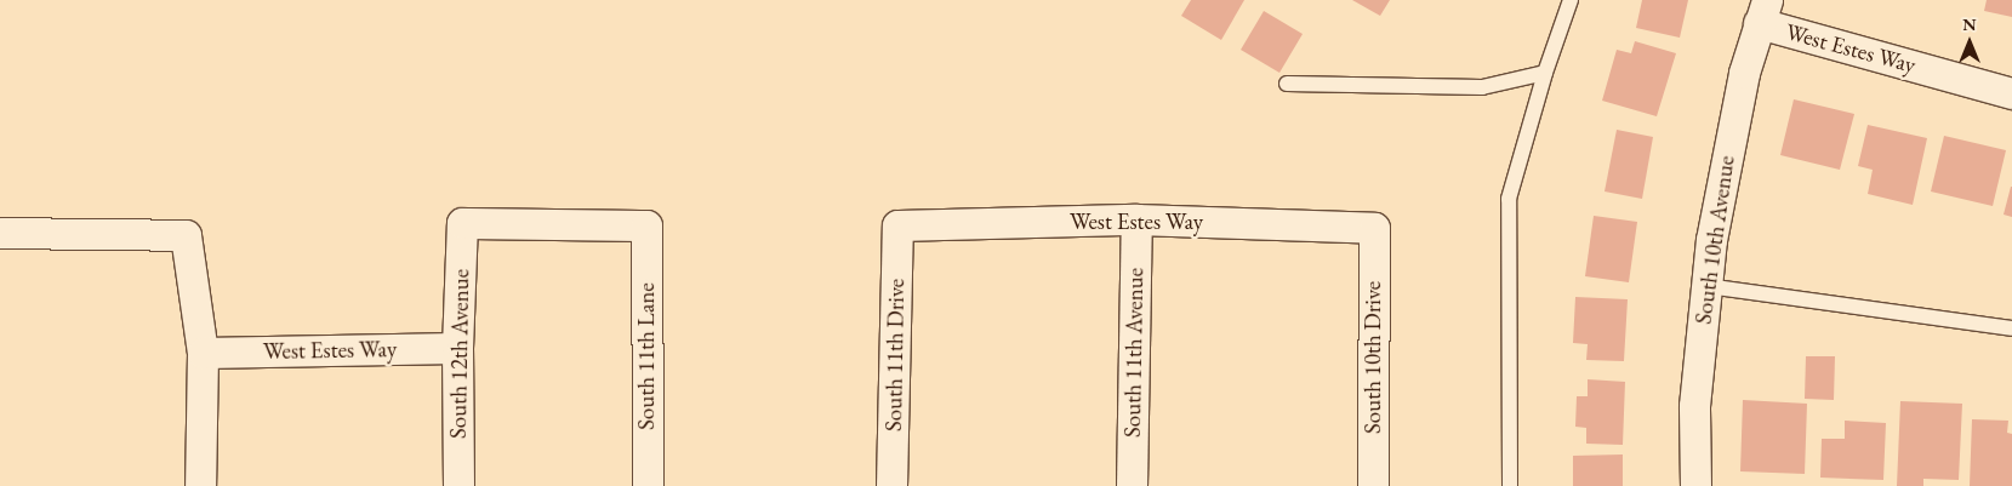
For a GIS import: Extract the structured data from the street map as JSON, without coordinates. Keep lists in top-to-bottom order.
{
  "streets": {
    "street": [
      "West Estes Way",
      "South 10th Avenue",
      "South 11th Avenue",
      "South 12th Avenue",
      "South 11th Drive",
      "South 11th Lane",
      "South 10th Drive"
    ]
  },
  "crossings": [
    ["West Estes Way", "South 10th Avenue"],
    ["West Estes Way", "South 11th Avenue"],
    ["West Estes Way", "South 12th Avenue"],
    ["West Estes Way", "South 11th Drive"],
    ["West Estes Way", "South 10th Drive"],
    ["South 12th Avenue", "South 11th Lane"]
  ],
  "north": "top"
}
